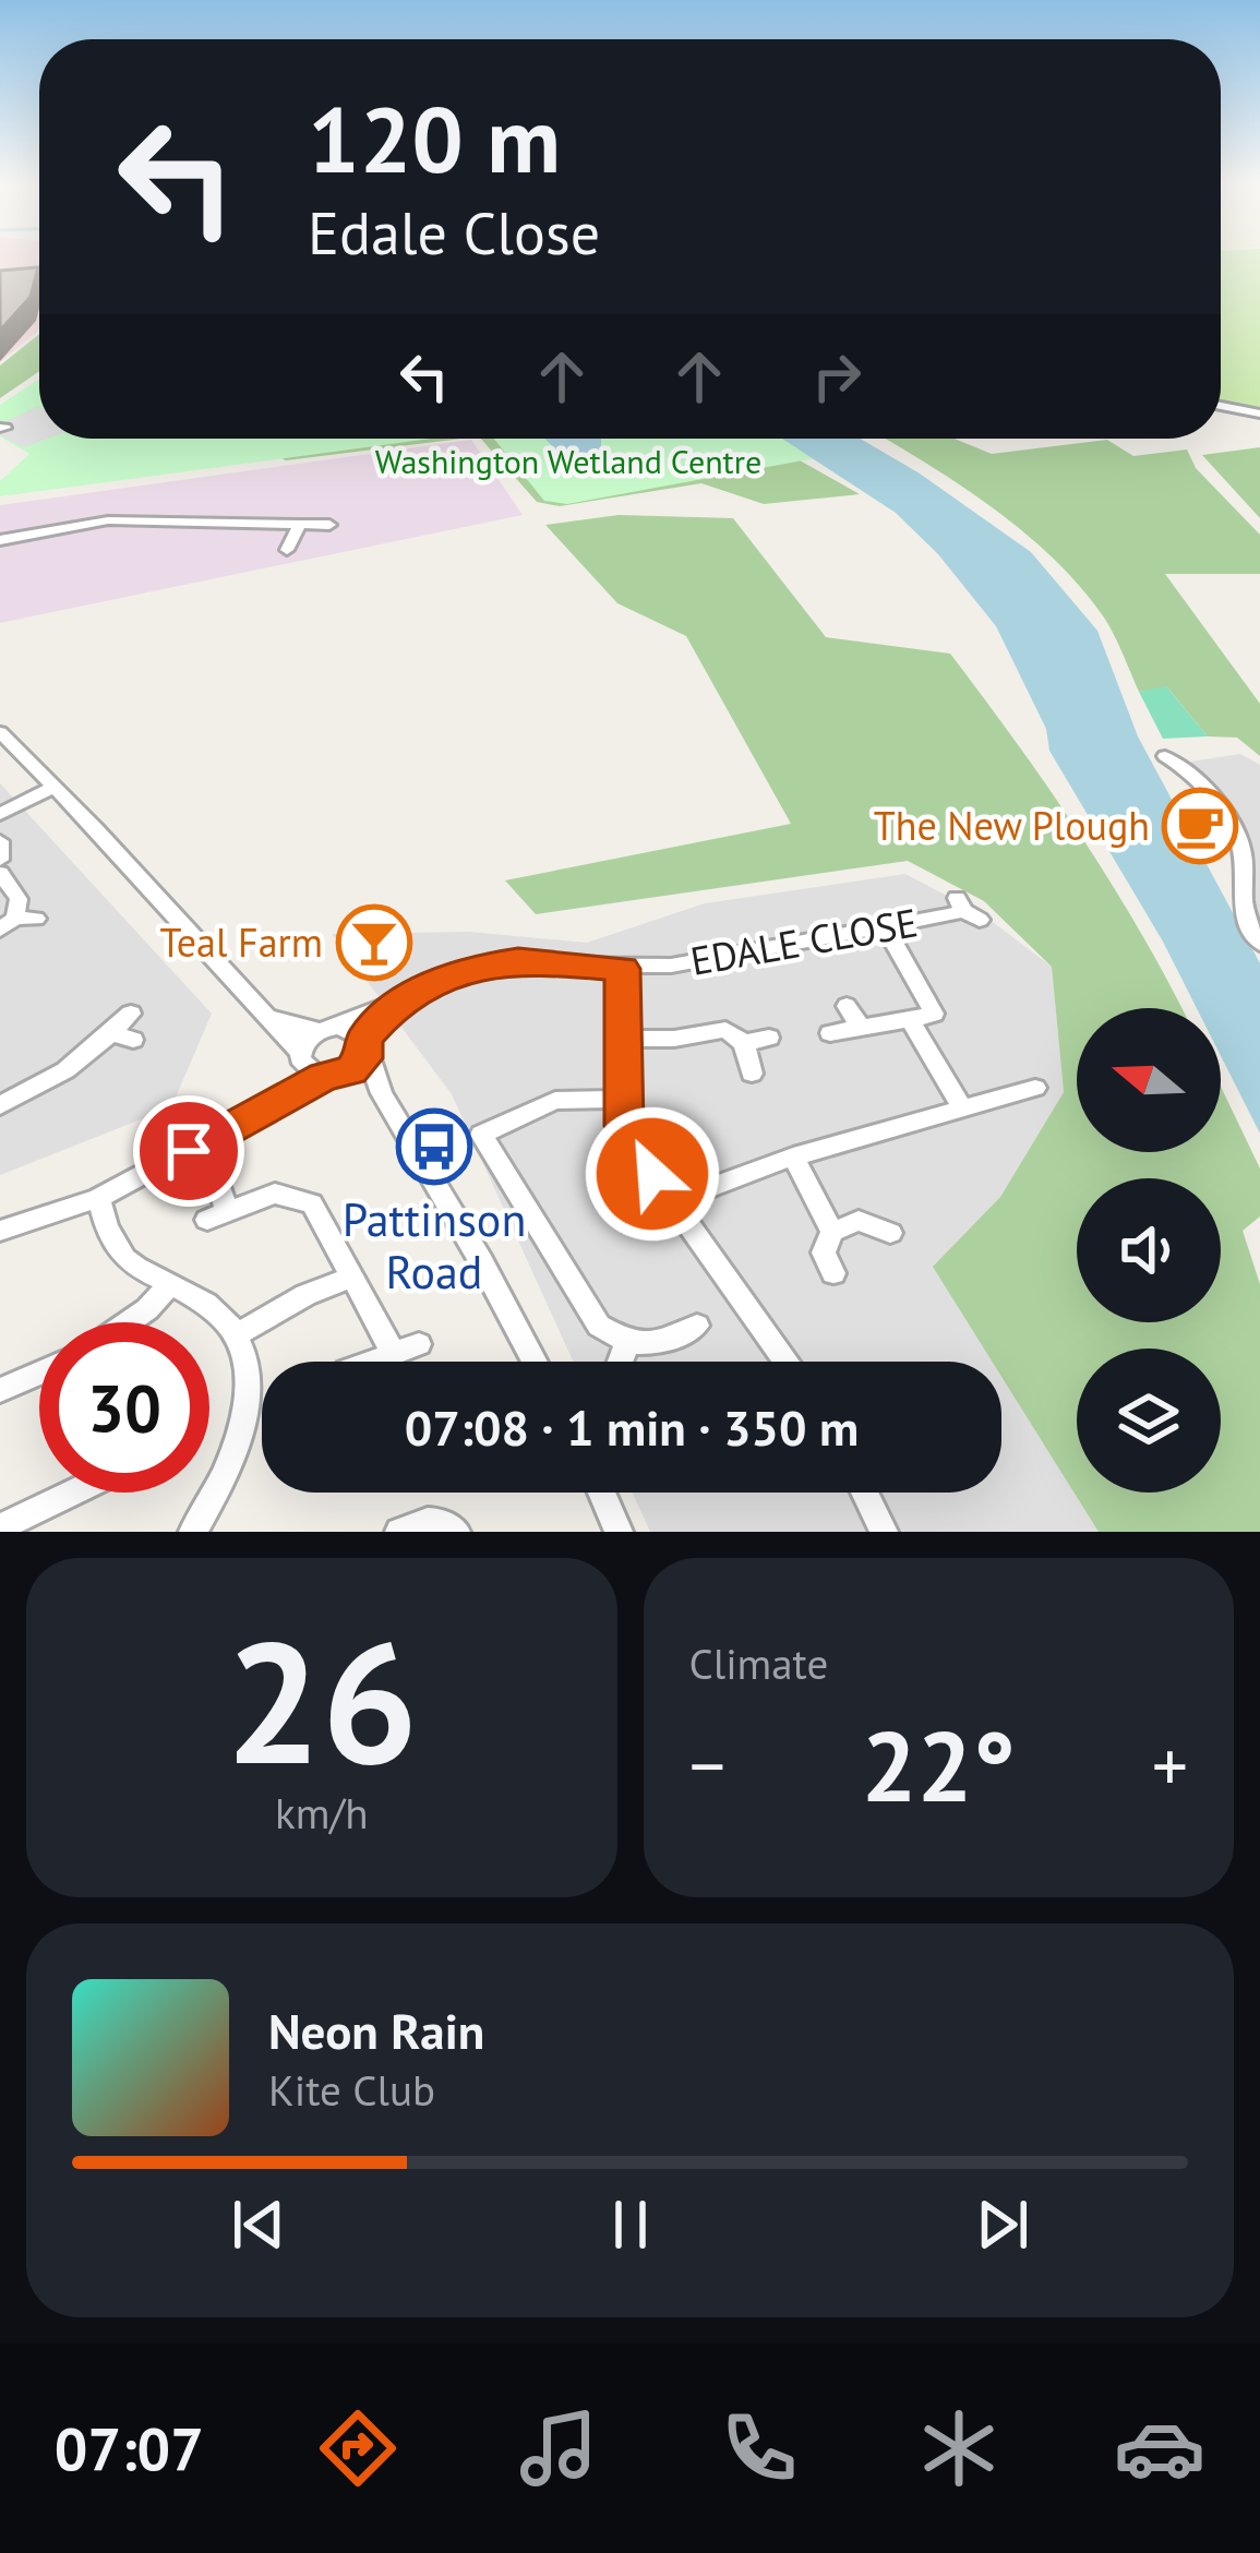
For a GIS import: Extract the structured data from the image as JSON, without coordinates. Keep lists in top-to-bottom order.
{
  "streets": {
    "street": ["EDALE CLOSE"]
  },
  "parks": ["Washington Wetland Centre"],
  "places": {
    "cafe": ["The New Plough"],
    "bar": ["Teal Farm"],
    "bus stop": ["Pattinson Road"]
  },
  "north": "left",
  "page": {
    "turn": ["120 m", "Edale Close"],
    "limit": "30",
    "trip": "07:08 · 1 min · 350 m",
    "tile": [
      ["26", "km/h"],
      "Climate"
    ],
    "heat": ["−", "22°", "+"],
    "song": ["Neon Rain", "Kite Club"],
    "tabs": "07:07"
  }
}
